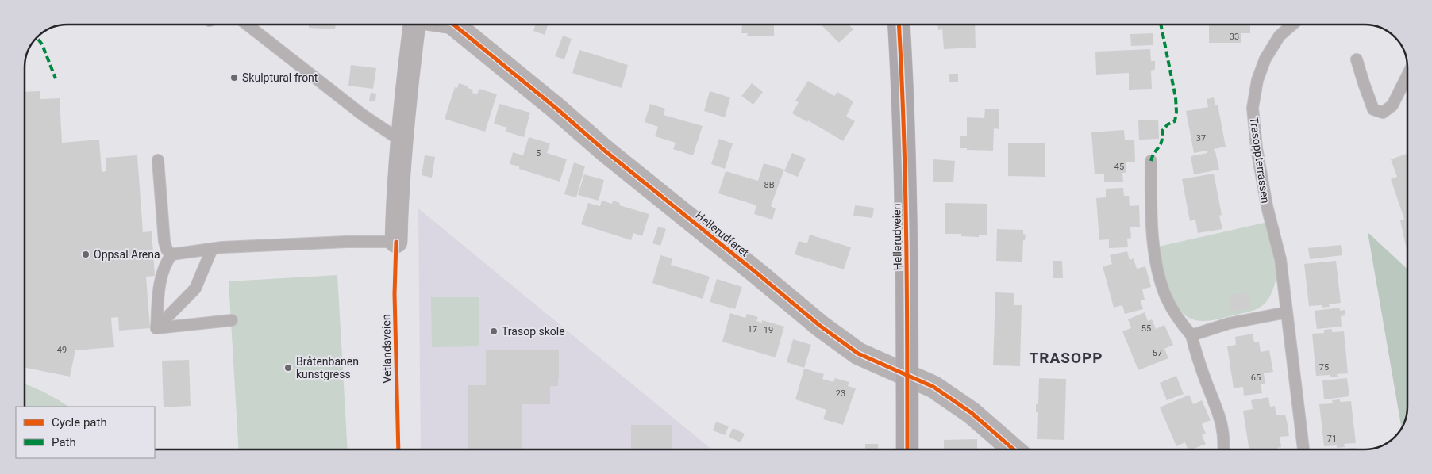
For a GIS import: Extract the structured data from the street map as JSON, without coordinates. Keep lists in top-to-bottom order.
{
  "streets": {
    "main road": ["Hellerudveien"],
    "street": ["Hellerudfaret"],
    "lane": ["Trasoppterrassen"],
    "cycle path": ["Vetlandsveien"]
  },
  "crossings": [
    ["Hellerudfaret", "Hellerudveien"]
  ],
  "districts": ["TRASOPP"],
  "places": [
    "Skulptural front",
    "Oppsal Arena",
    "Trasop skole",
    "Bråtenbanen kunstgress"
  ],
  "house_numbers": [
    "33",
    "37",
    "5",
    "45",
    "8B",
    "55",
    "17",
    "19",
    "49",
    "57",
    "75",
    "65",
    "23",
    "71"
  ],
  "legend": ["Cycle path", "Path"]
}
